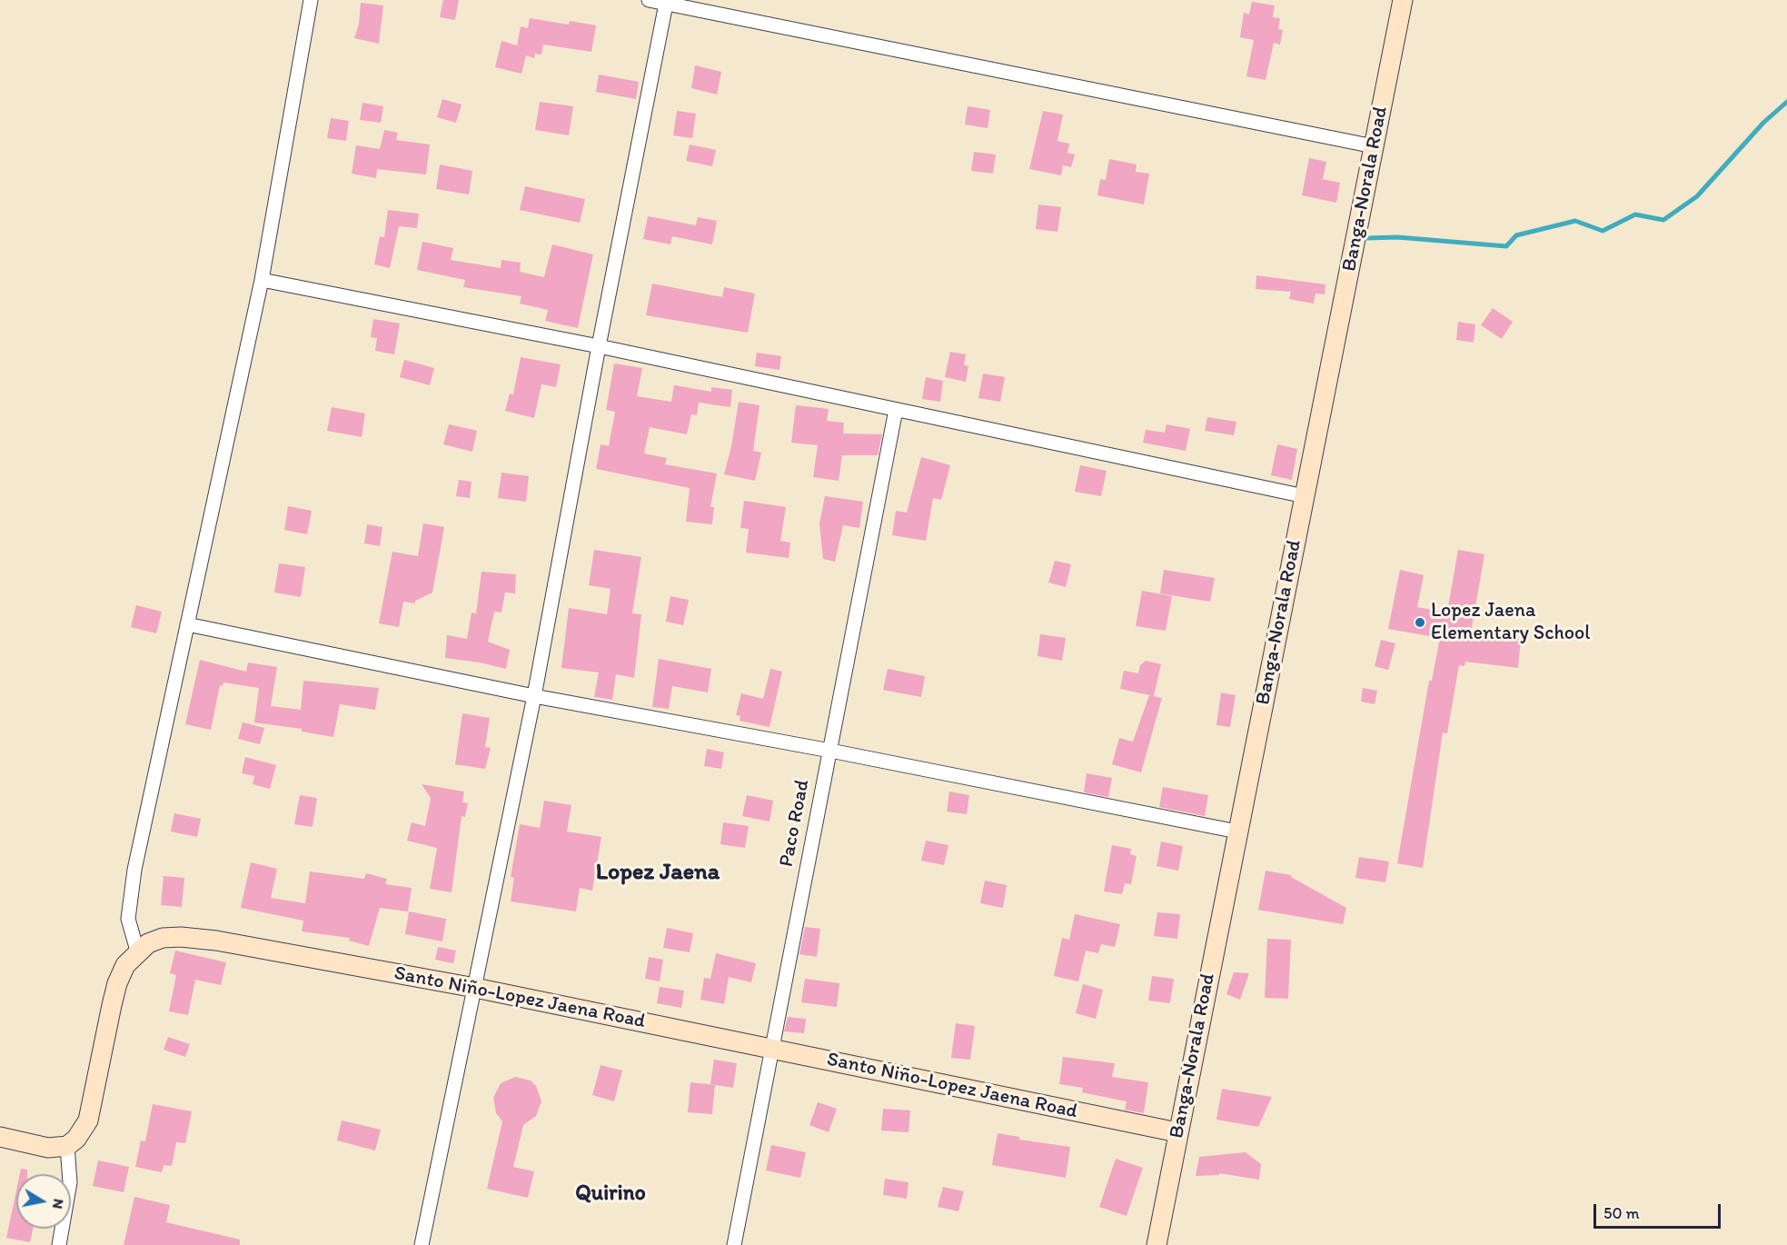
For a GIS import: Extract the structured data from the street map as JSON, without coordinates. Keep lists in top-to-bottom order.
{
  "streets": {
    "street": ["Banga-Norala Road", "Paco Road", "Santo Niño-Lopez Jaena Road"]
  },
  "crossings": [
    ["Banga-Norala Road", "Santo Niño-Lopez Jaena Road"],
    ["Paco Road", "Santo Niño-Lopez Jaena Road"]
  ],
  "districts": ["Lopez Jaena", "Quirino"],
  "places": ["Lopez Jaena Elementary School"],
  "scale_bar": "50 m",
  "north": "right"
}
